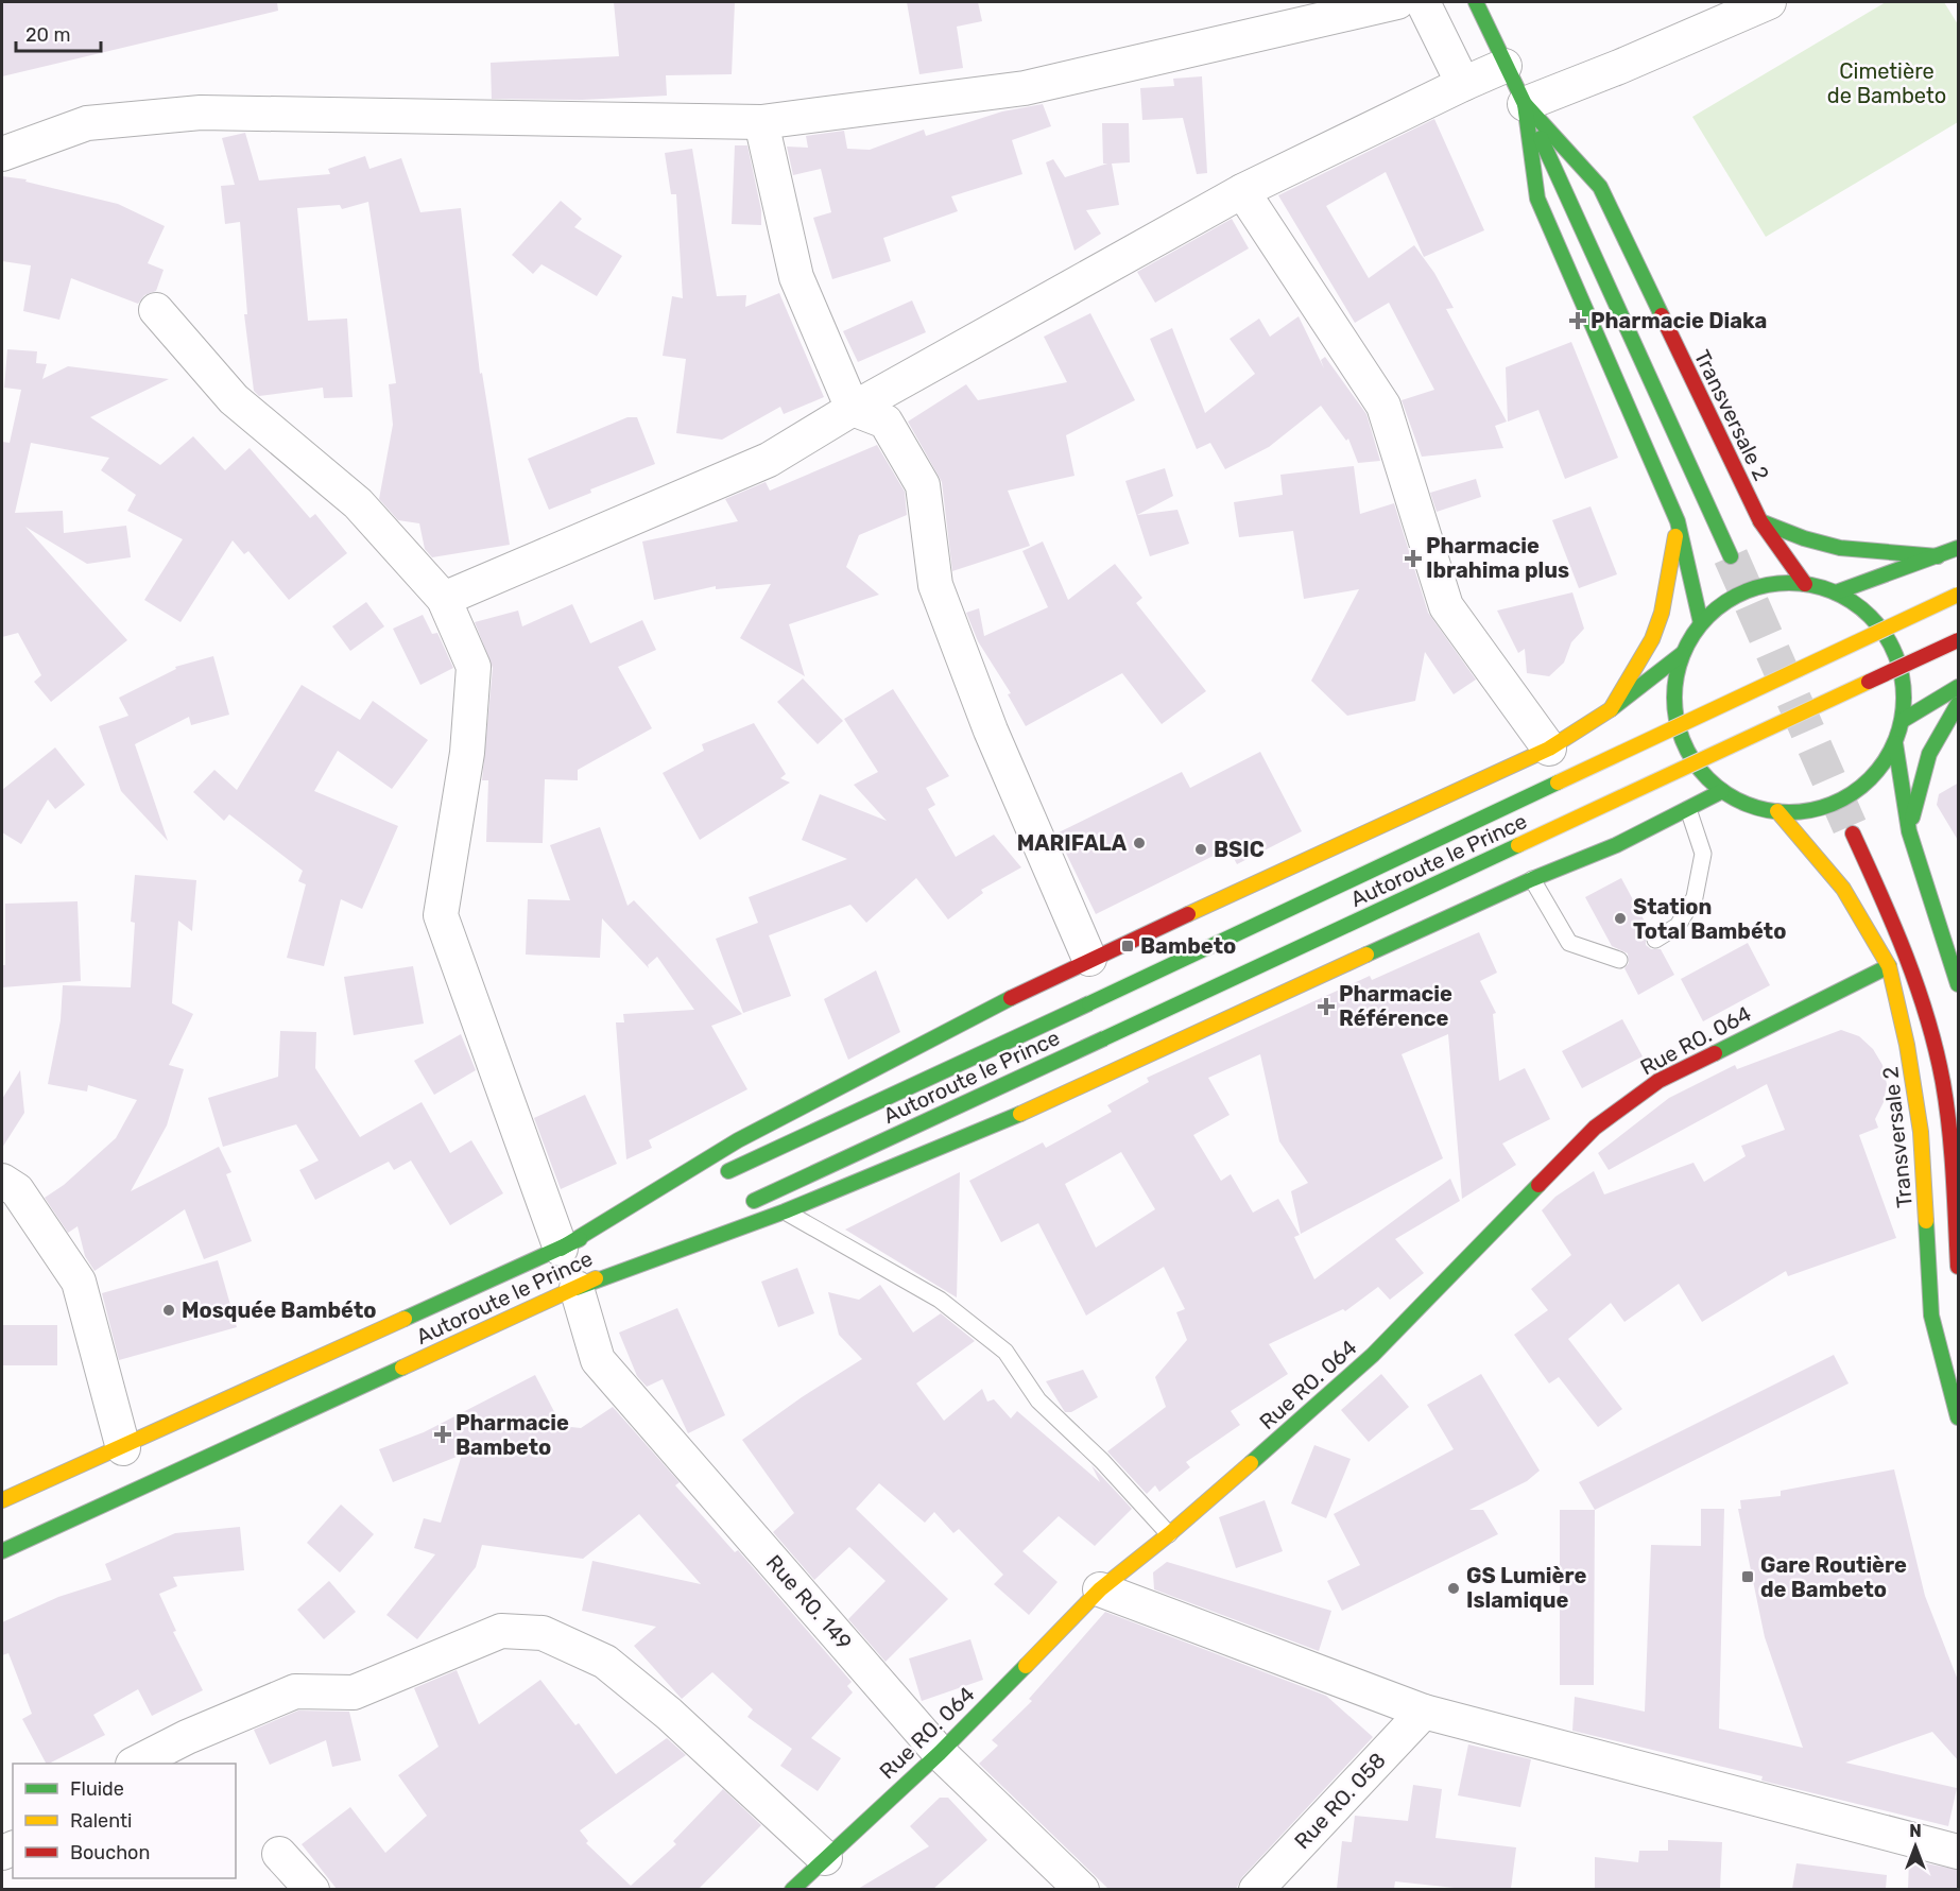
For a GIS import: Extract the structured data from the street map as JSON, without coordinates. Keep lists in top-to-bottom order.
{
  "streets": {
    "main road": ["Transversale 2", "Autoroute le Prince", "Rue RO. 064"],
    "street": ["Rue RO. 149", "Rue RO. 058"]
  },
  "crossings": [
    ["Transversale 2", "Rue RO. 064"],
    ["Autoroute le Prince", "Rue RO. 149"],
    ["Rue RO. 064", "Rue RO. 149"]
  ],
  "parks": ["Cimetière de Bambeto"],
  "places": {
    "health": [
      "Pharmacie Diaka",
      "Pharmacie Ibrahima plus",
      "Pharmacie Référence",
      "Pharmacie Bambeto"
    ],
    "other": [
      "MARIFALA",
      "BSIC",
      "Station Total Bambéto",
      "Mosquée Bambéto",
      "GS Lumière Islamique"
    ],
    "transit": ["Bambeto", "Gare Routière de Bambeto"]
  },
  "legend": ["Fluide", "Ralenti", "Bouchon"],
  "scale_bar": "20 m",
  "north": "top"
}
